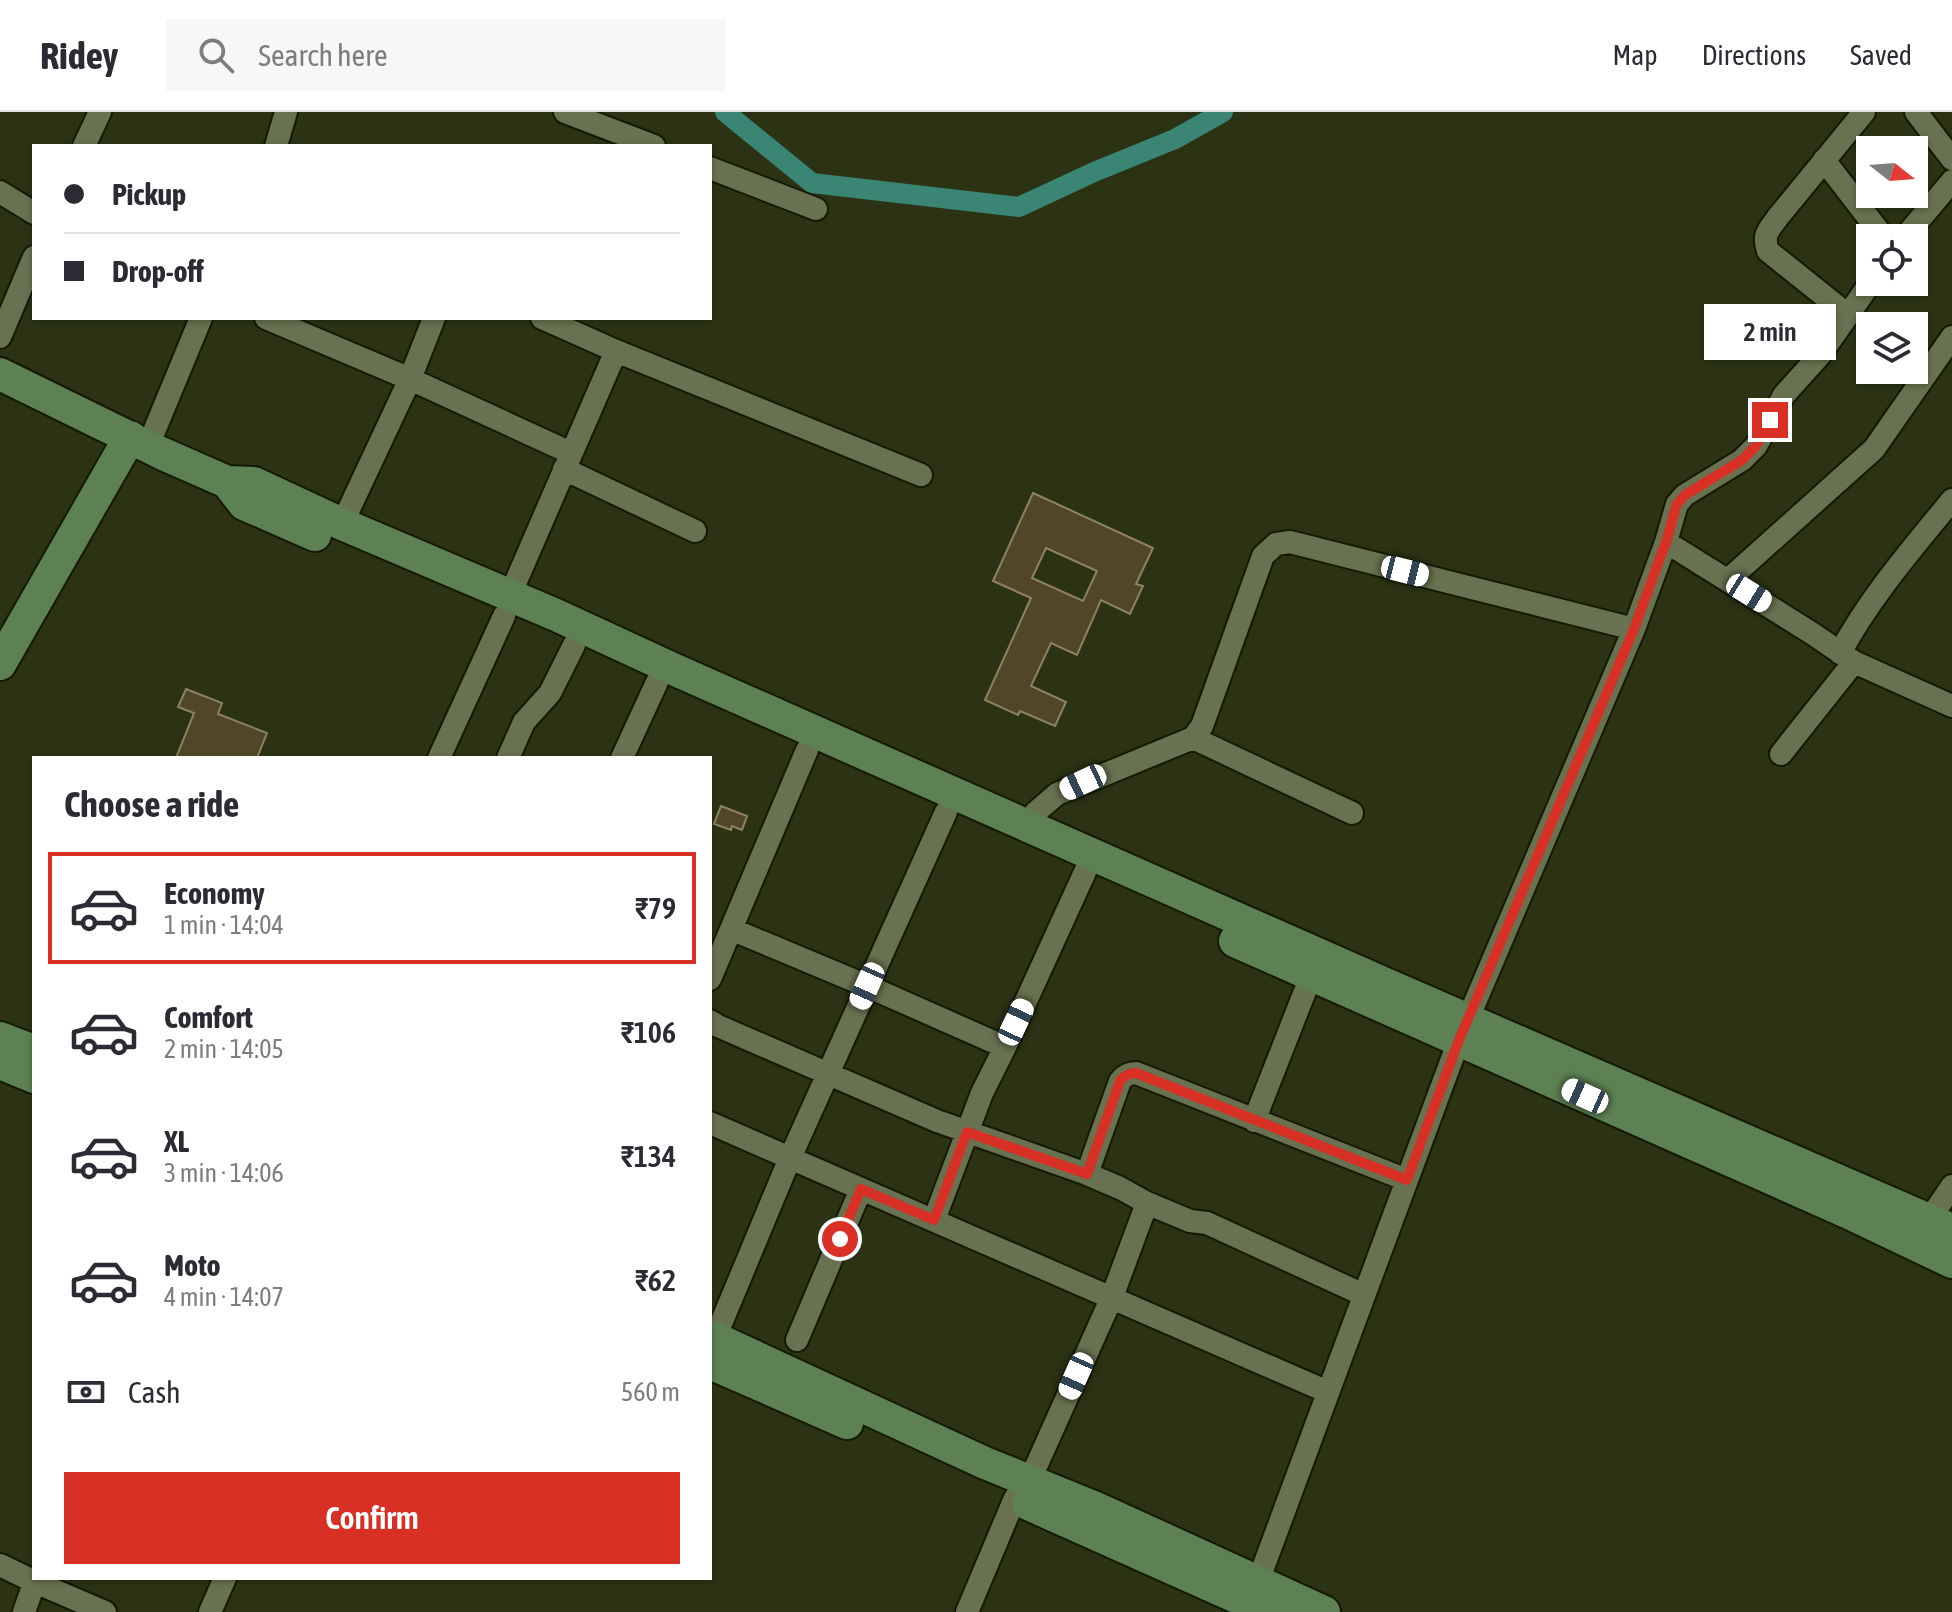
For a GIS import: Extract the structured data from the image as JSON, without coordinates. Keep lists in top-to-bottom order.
{
  "north": "right",
  "page": {
    "header": "Ridey",
    "search": "Search here",
    "nav": ["Map", "Directions", "Saved"],
    "banner": ["Pickup", "Drop-off"],
    "bubble": "2 min",
    "heading": "Choose a ride",
    "list": [
      {
        "name": "Economy",
        "note": "1 min · 14:04",
        "value": "₹79"
      },
      {
        "name": "Comfort",
        "note": "2 min · 14:05",
        "value": "₹106"
      },
      {
        "name": "XL",
        "note": "3 min · 14:06",
        "value": "₹134"
      },
      {
        "name": "Moto",
        "note": "4 min · 14:07",
        "value": "₹62"
      }
    ],
    "pay": ["Cash", "560 m"],
    "buttons": "Confirm"
  }
}
